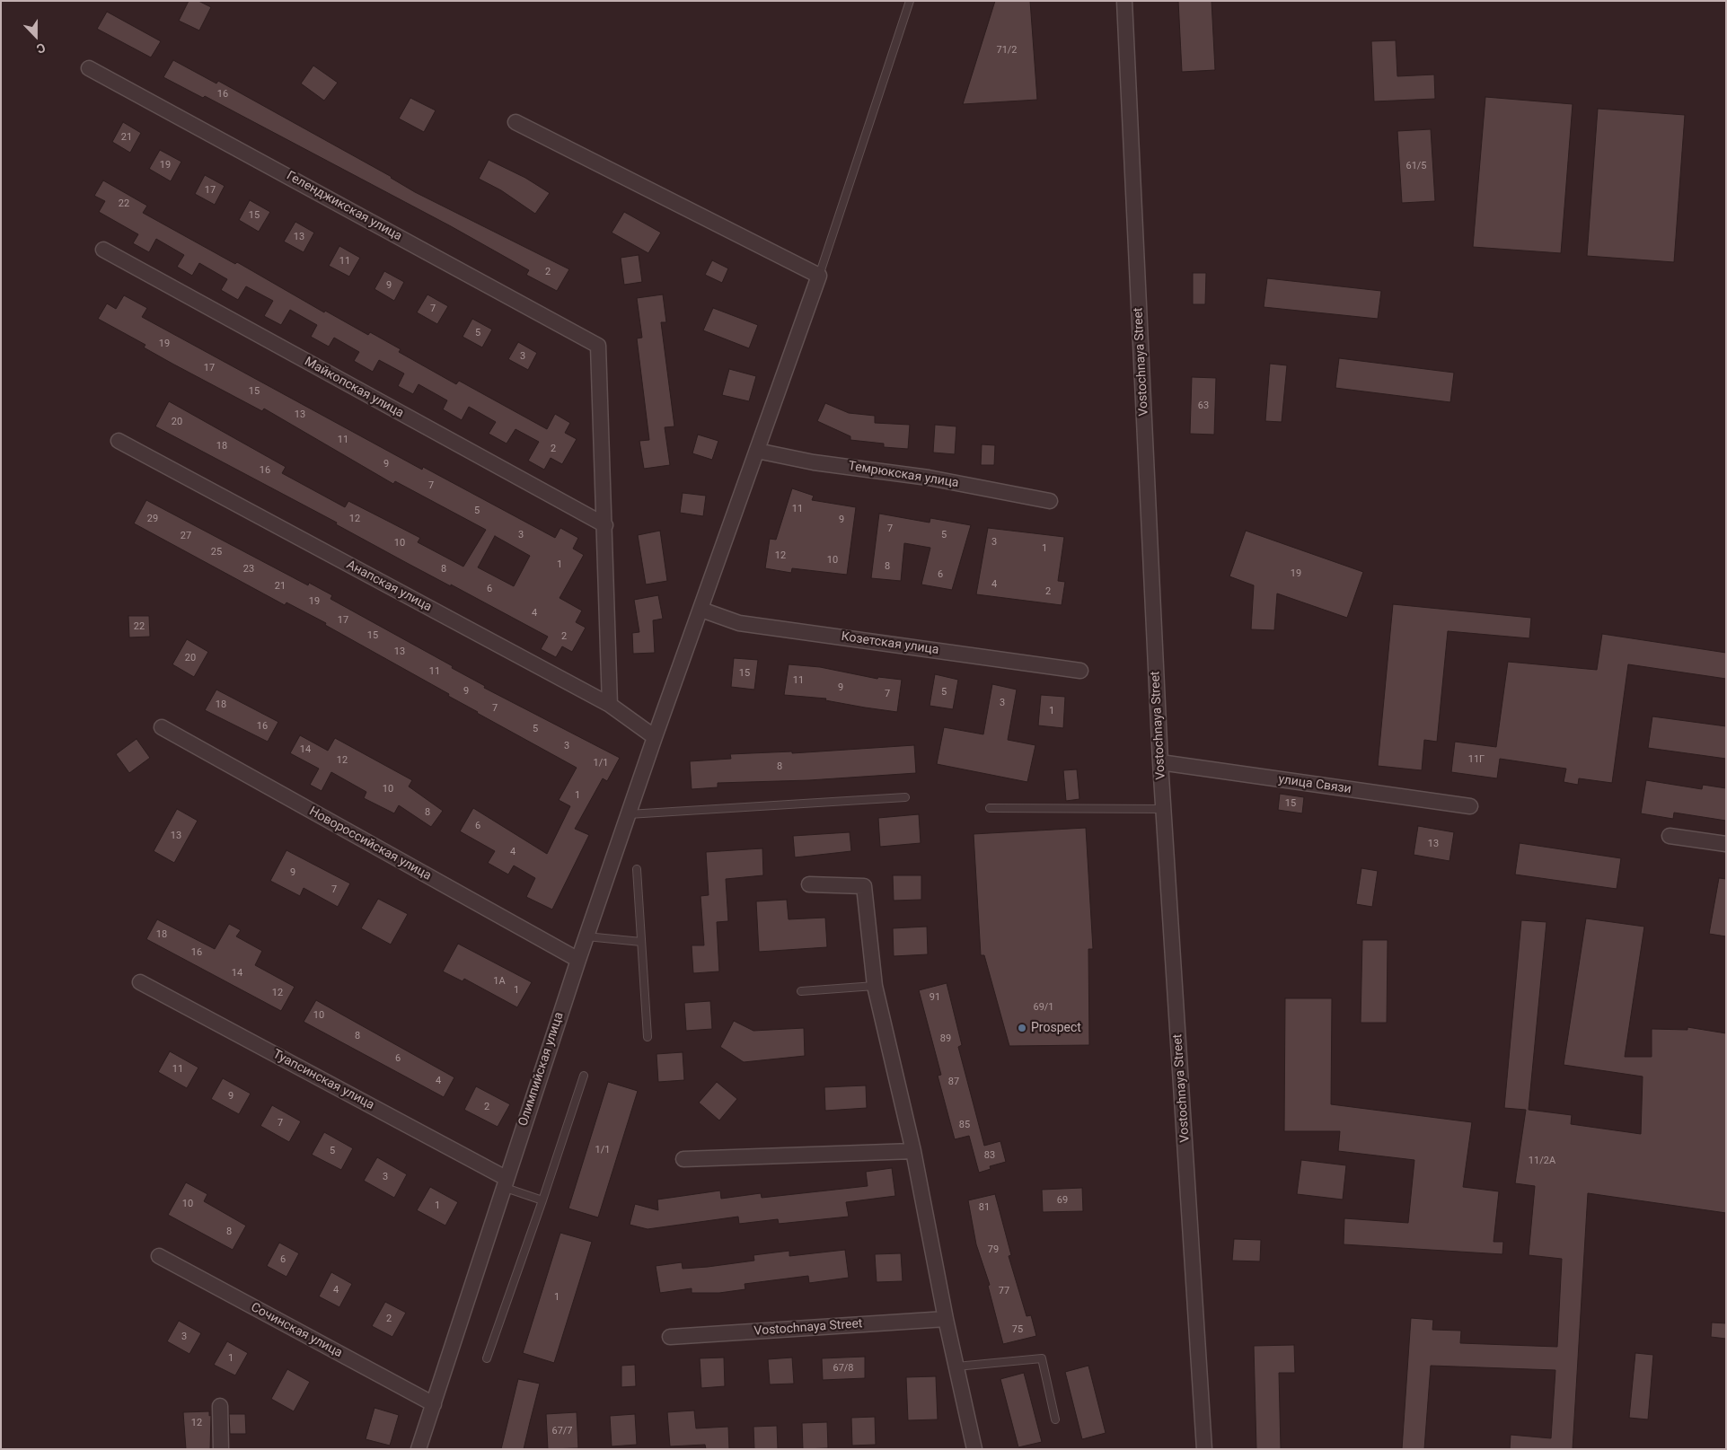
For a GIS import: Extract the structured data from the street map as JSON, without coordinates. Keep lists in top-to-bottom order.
{
  "streets": {
    "street": [
      "Геленджикская улица",
      "Vostochnaya Street",
      "Майкопская улица",
      "Темрюкская улица",
      "Анапская улица",
      "Козетская улица",
      "улица Связи",
      "Новороссийская улица",
      "Олимпийская улица",
      "Туапсинская улица",
      "Сочинская улица"
    ]
  },
  "crossings": [
    ["Геленджикская улица", "Майкопская улица"],
    ["Vostochnaya Street", "улица Связи"],
    ["Темрюкская улица", "Олимпийская улица"],
    ["Анапская улица", "Олимпийская улица"],
    ["Козетская улица", "Олимпийская улица"],
    ["Новороссийская улица", "Олимпийская улица"],
    ["Олимпийская улица", "Туапсинская улица"],
    ["Олимпийская улица", "Сочинская улица"]
  ],
  "places": ["Prospect"],
  "house_numbers": [
    "71/2",
    "16",
    "21",
    "19",
    "61/5",
    "17",
    "22",
    "15",
    "13",
    "11",
    "2",
    "9",
    "7",
    "5",
    "19",
    "3",
    "17",
    "15",
    "63",
    "13",
    "20",
    "11",
    "18",
    "2",
    "9",
    "16",
    "7",
    "11",
    "5",
    "29",
    "12",
    "9",
    "7",
    "3",
    "5",
    "27",
    "3",
    "10",
    "1",
    "25",
    "12",
    "10",
    "1",
    "8",
    "23",
    "8",
    "19",
    "6",
    "4",
    "21",
    "6",
    "2",
    "19",
    "4",
    "17",
    "22",
    "15",
    "2",
    "13",
    "20",
    "11",
    "15",
    "11",
    "9",
    "9",
    "5",
    "7",
    "3",
    "18",
    "7",
    "1",
    "16",
    "5",
    "3",
    "14",
    "11Г",
    "12",
    "1/1",
    "8",
    "10",
    "1",
    "15",
    "8",
    "6",
    "13",
    "13",
    "4",
    "9",
    "7",
    "18",
    "16",
    "14",
    "1А",
    "1",
    "12",
    "91",
    "69/1",
    "10",
    "8",
    "89",
    "6",
    "11",
    "4",
    "87",
    "9",
    "2",
    "7",
    "85",
    "1/1",
    "5",
    "83",
    "11/2А",
    "3",
    "69",
    "10",
    "1",
    "81",
    "8",
    "79",
    "6",
    "4",
    "77",
    "1",
    "2",
    "75",
    "3",
    "1",
    "67/8",
    "12",
    "67/7"
  ],
  "north": "bottom"
}
